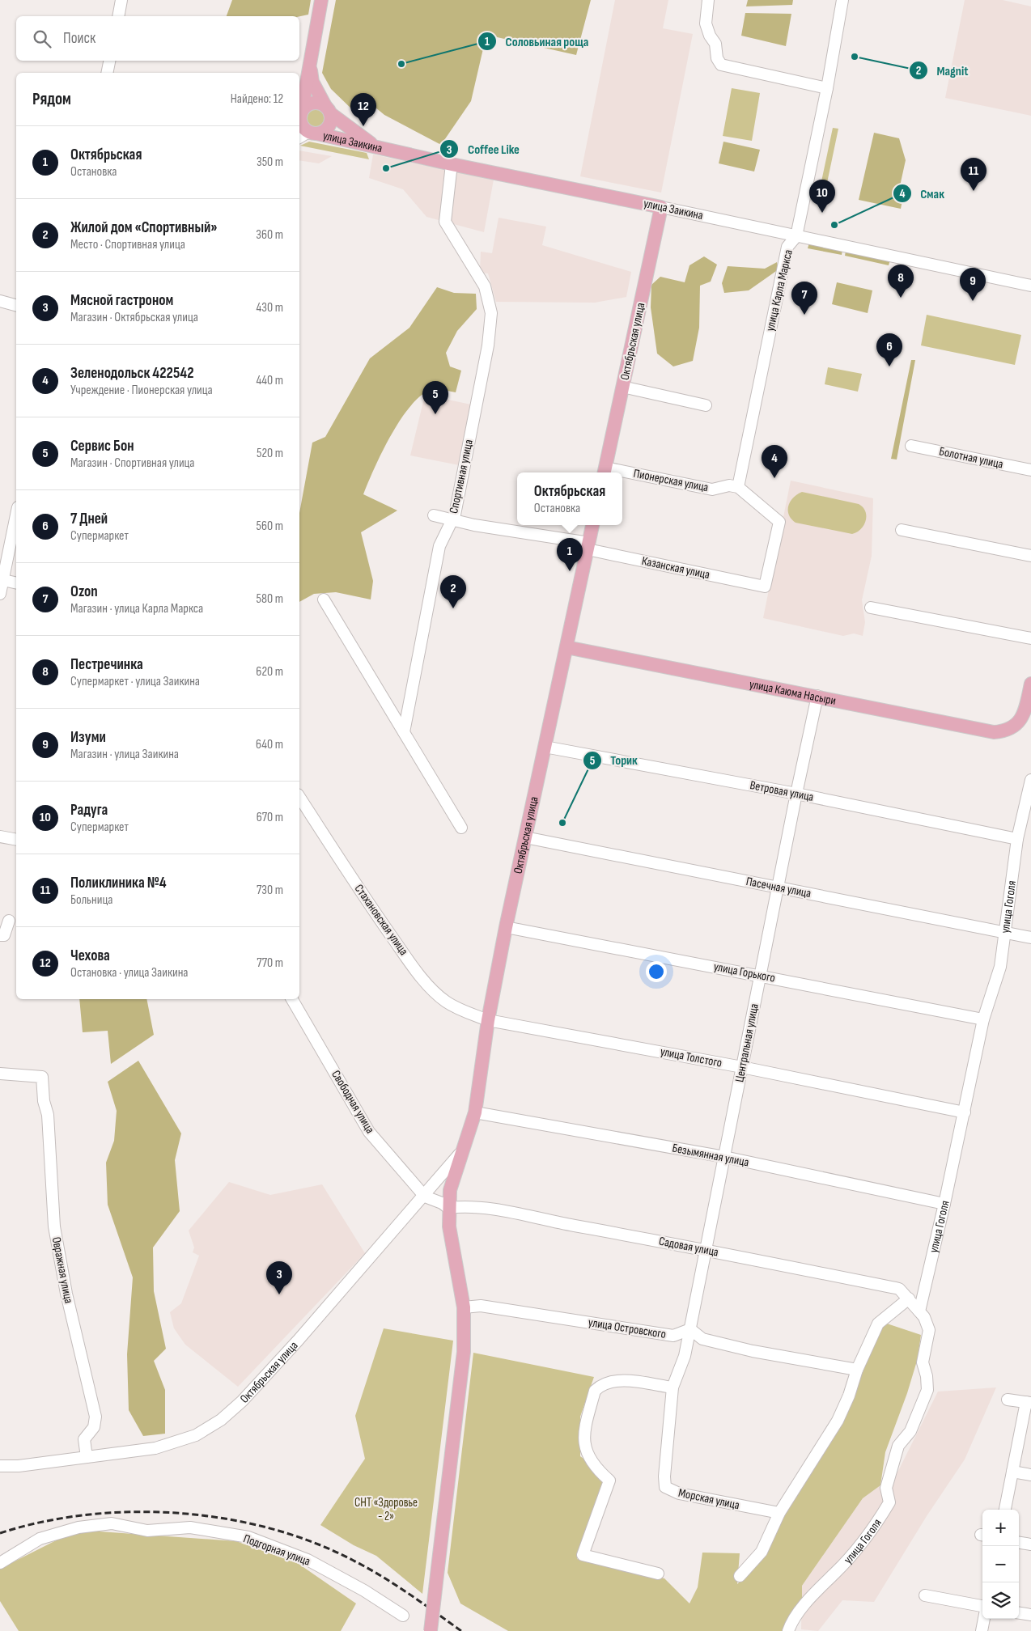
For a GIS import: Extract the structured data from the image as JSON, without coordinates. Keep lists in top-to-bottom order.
{
  "streets": {
    "main road": ["улица Заикина", "Октябрьская улица", "улица Каюма Насыри"],
    "street": [
      "улица Карла Маркса",
      "Болотная улица",
      "Спортивная улица",
      "Пионерская улица",
      "Казанская улица",
      "Ветровая улица",
      "Пасечная улица",
      "улица Гоголя",
      "Стахановская улица",
      "улица Горького",
      "Центральная улица",
      "улица Толстого",
      "Свободная улица",
      "Безымянная улица",
      "Садовая улица",
      "Овражная улица",
      "улица Островского",
      "Морская улица",
      "Подгорная улица"
    ]
  },
  "crossings": [
    ["улица Заикина", "улица Карла Маркса"],
    ["улица Заикина", "Октябрьская улица"],
    ["улица Заикина", "Спортивная улица"],
    ["улица Карла Маркса", "Пионерская улица"],
    ["улица Карла Маркса", "Казанская улица"],
    ["Октябрьская улица", "Казанская улица"],
    ["Октябрьская улица", "улица Каюма Насыри"],
    ["Октябрьская улица", "Ветровая улица"],
    ["Октябрьская улица", "Пасечная улица"],
    ["Октябрьская улица", "Стахановская улица"],
    ["Октябрьская улица", "улица Горького"],
    ["Октябрьская улица", "улица Толстого"],
    ["Октябрьская улица", "Свободная улица"],
    ["Октябрьская улица", "Безымянная улица"],
    ["Октябрьская улица", "Садовая улица"],
    ["Октябрьская улица", "Овражная улица"],
    ["Октябрьская улица", "улица Островского"],
    ["Спортивная улица", "Казанская улица"],
    ["Пионерская улица", "Казанская улица"],
    ["улица Каюма Насыри", "Центральная улица"],
    ["Ветровая улица", "улица Гоголя"],
    ["Ветровая улица", "Центральная улица"],
    ["Пасечная улица", "улица Гоголя"],
    ["Пасечная улица", "Центральная улица"],
    ["улица Гоголя", "улица Горького"],
    ["улица Гоголя", "улица Толстого"],
    ["улица Гоголя", "Безымянная улица"],
    ["улица Гоголя", "Садовая улица"],
    ["Стахановская улица", "улица Толстого"],
    ["улица Горького", "Центральная улица"],
    ["Центральная улица", "улица Толстого"],
    ["Центральная улица", "Безымянная улица"],
    ["Центральная улица", "Садовая улица"],
    ["Центральная улица", "улица Островского"],
    ["Центральная улица", "Морская улица"],
    ["Свободная улица", "Садовая улица"]
  ],
  "parks": ["СНТ «Здоровье - 2»"],
  "places": [
    "Magnit",
    "Соловьиная роща",
    "Coffee Like",
    "Смак",
    "Торик"
  ],
  "page": {
    "search": "Поиск",
    "heading": ["Рядом", "Найдено: 12"],
    "pins": [
      "12",
      "11",
      "10",
      "8",
      "9",
      "7",
      "6",
      "5",
      "4",
      "1",
      "2",
      "3"
    ],
    "list": [
      {
        "mark": "1",
        "name": "Октябрьская",
        "note": "Остановка",
        "value": "350 m"
      },
      {
        "mark": "2",
        "name": "Жилой дом «Спортивный»",
        "note": "Место · Спортивная улица",
        "value": "360 m"
      },
      {
        "mark": "3",
        "name": "Мясной гастроном",
        "note": "Магазин · Октябрьская улица",
        "value": "430 m"
      },
      {
        "mark": "4",
        "name": "Зеленодольск 422542",
        "note": "Учреждение · Пионерская улица",
        "value": "440 m"
      },
      {
        "mark": "5",
        "name": "Сервис Бон",
        "note": "Магазин · Спортивная улица",
        "value": "520 m"
      },
      {
        "mark": "6",
        "name": "7 Дней",
        "note": "Супермаркет",
        "value": "560 m"
      },
      {
        "mark": "7",
        "name": "Ozon",
        "note": "Магазин · улица Карла Маркса",
        "value": "580 m"
      },
      {
        "mark": "8",
        "name": "Пестречинка",
        "note": "Супермаркет · улица Заикина",
        "value": "620 m"
      },
      {
        "mark": "9",
        "name": "Изуми",
        "note": "Магазин · улица Заикина",
        "value": "640 m"
      },
      {
        "mark": "10",
        "name": "Радуга",
        "note": "Супермаркет",
        "value": "670 m"
      },
      {
        "mark": "11",
        "name": "Поликлиника №4",
        "note": "Больница",
        "value": "730 m"
      },
      {
        "mark": "12",
        "name": "Чехова",
        "note": "Остановка · улица Заикина",
        "value": "770 m"
      }
    ],
    "popup": ["Октябрьская", "Остановка"],
    "map_buttons": ["+", "−"]
  }
}
